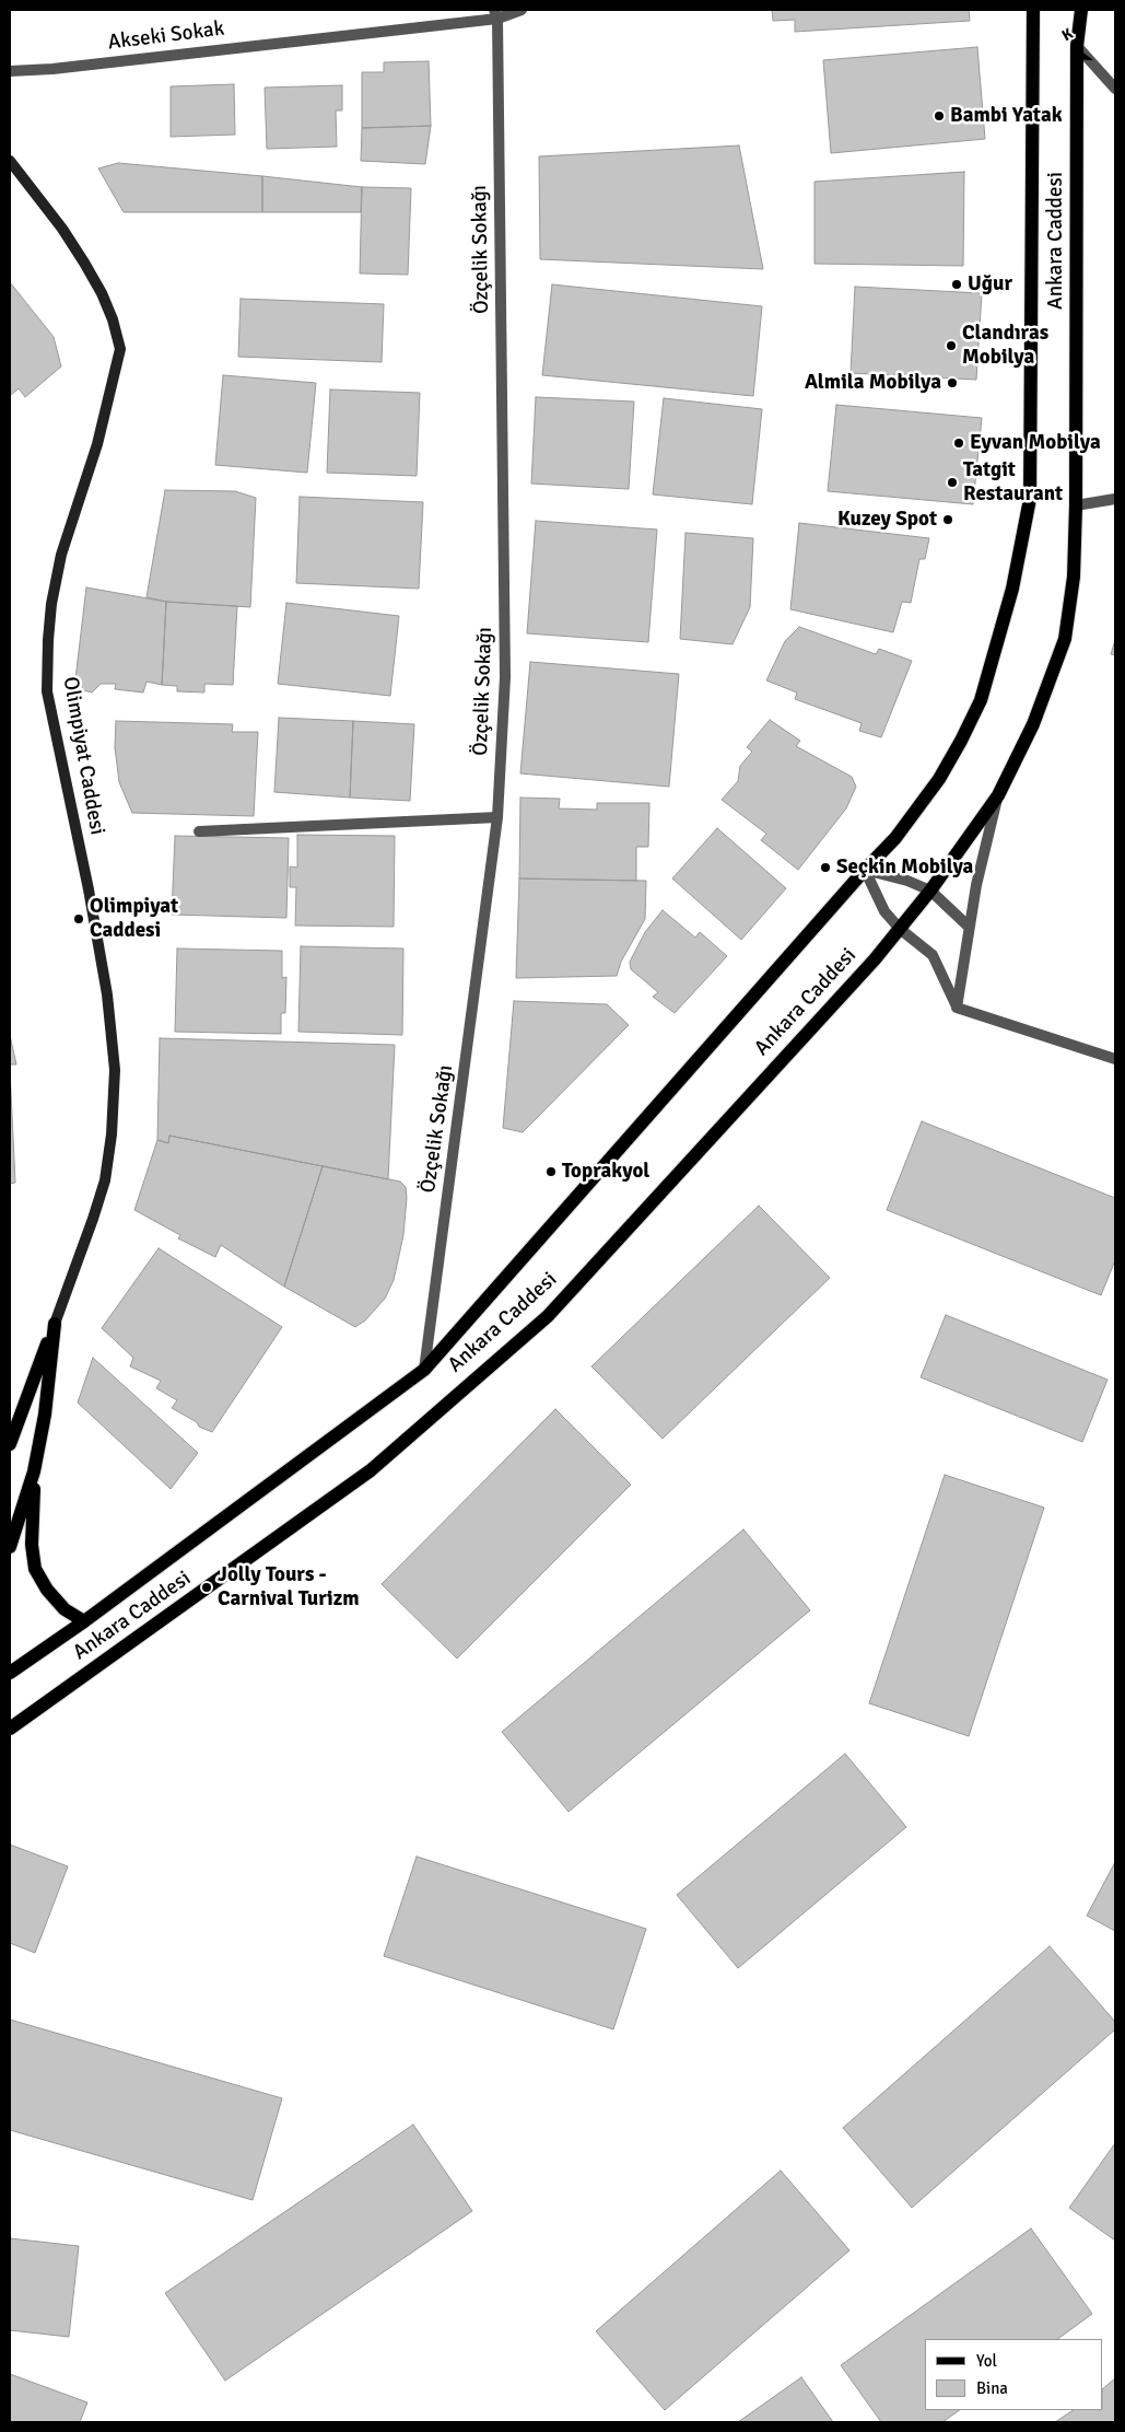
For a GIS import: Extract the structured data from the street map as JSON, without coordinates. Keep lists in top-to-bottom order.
{
  "streets": {
    "main road": ["Ankara Caddesi", "Olimpiyat Caddesi"],
    "street": ["Akseki Sokak", "Özçelik Sokağı"]
  },
  "crossings": [
    ["Akseki Sokak", "Özçelik Sokağı"],
    ["Ankara Caddesi", "Özçelik Sokağı"]
  ],
  "places": [
    "Bambi Yatak",
    "Uğur",
    "Clandıras Mobilya",
    "Almila Mobilya",
    "Eyvan Mobilya",
    "Tatgit Restaurant",
    "Kuzey Spot",
    "Seçkin Mobilya",
    "Oli̇mpi̇yat Caddesi̇",
    "Toprakyol",
    "Jolly Tours - Carnival Turizm"
  ],
  "legend": ["Yol", "Bina"],
  "north": "top left"
}
